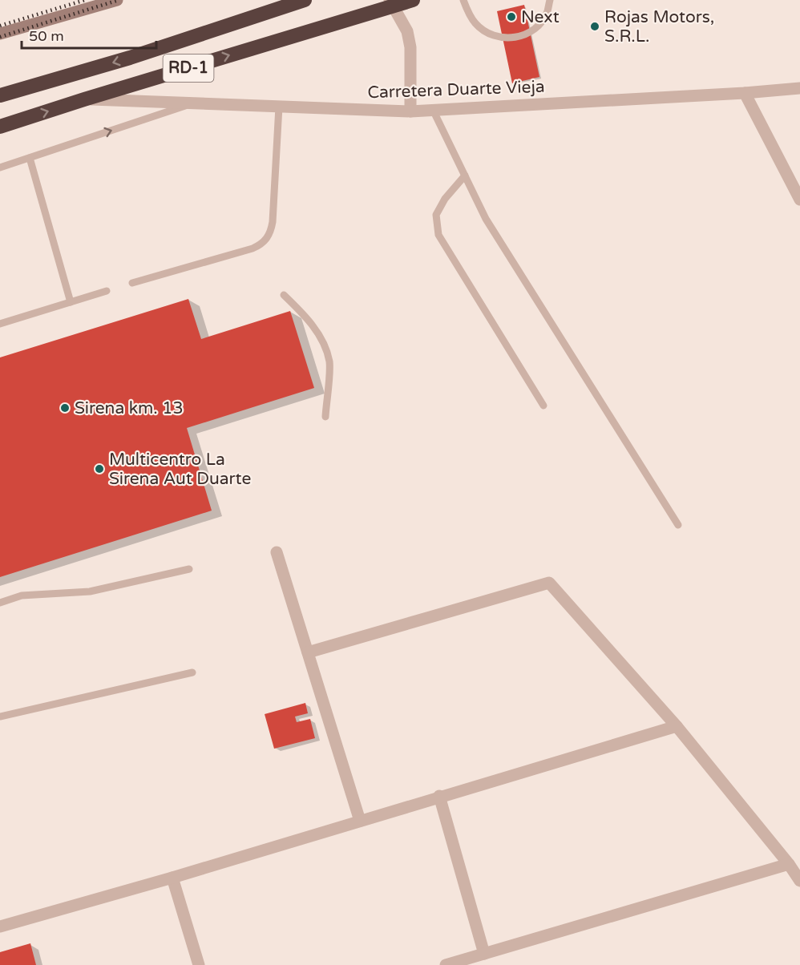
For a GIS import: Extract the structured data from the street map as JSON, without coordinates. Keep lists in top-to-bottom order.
{
  "streets": {
    "highway": ["RD-1"],
    "street": ["Carretera Duarte Vieja"]
  },
  "crossings": [
    ["RD-1", "Carretera Duarte Vieja"]
  ],
  "places": [
    "Next",
    "Rojas Motors, S.R.L.",
    "Sirena km. 13",
    "Multicentro La Sirena Aut Duarte"
  ],
  "scale_bar": "50 m"
}
